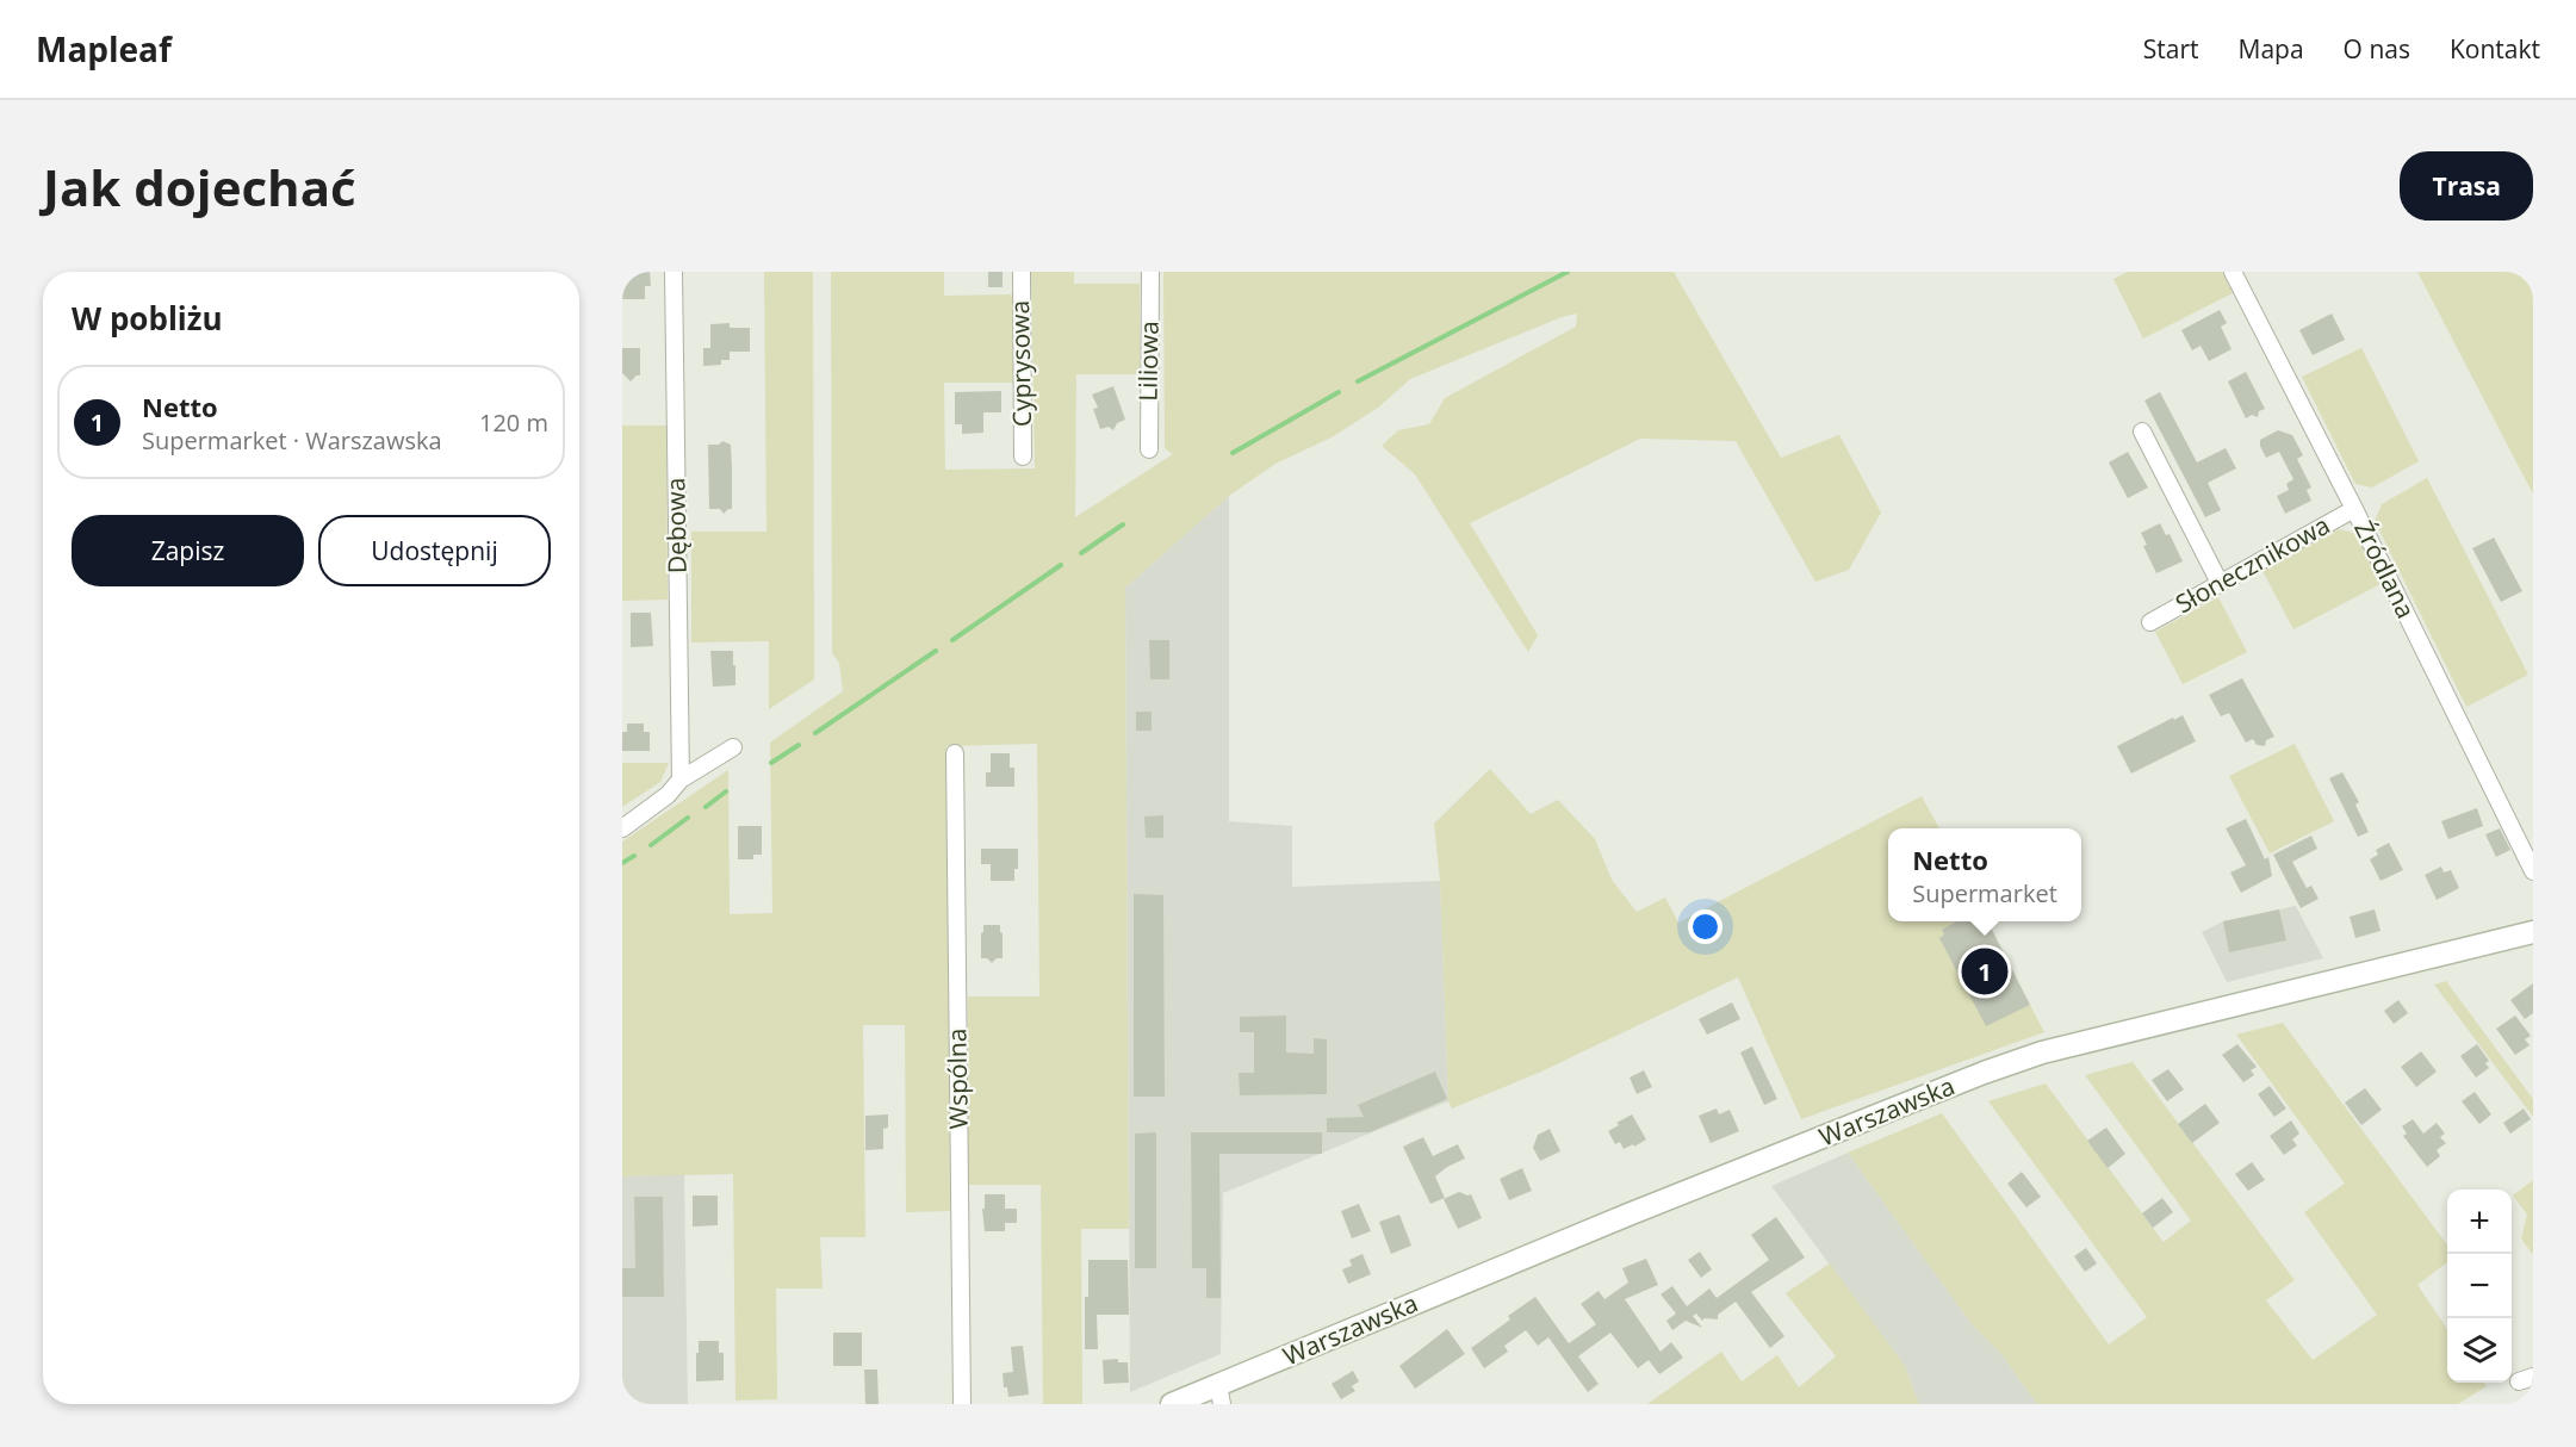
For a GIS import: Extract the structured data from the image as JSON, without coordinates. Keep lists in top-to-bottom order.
{
  "streets": {
    "main road": ["Warszawska"],
    "street": [
      "Liliowa",
      "Cyprysowa",
      "Dębowa",
      "Słonecznikowa",
      "Źródlana",
      "Wspólna"
    ]
  },
  "crossings": [
    ["Słonecznikowa", "Źródlana"]
  ],
  "page": {
    "header": "Mapleaf",
    "nav": [
      "Start",
      "Mapa",
      "O nas",
      "Kontakt"
    ],
    "buttons": [
      "Trasa",
      ["Zapisz", "Udostępnij"]
    ],
    "title": "Jak dojechać",
    "heading": "W pobliżu",
    "list": [
      {
        "mark": "1",
        "name": "Netto",
        "note": "Supermarket · Warszawska",
        "value": "120 m"
      }
    ],
    "popup": ["Netto", "Supermarket"],
    "pins": "1",
    "map_buttons": ["+", "−"]
  }
}
